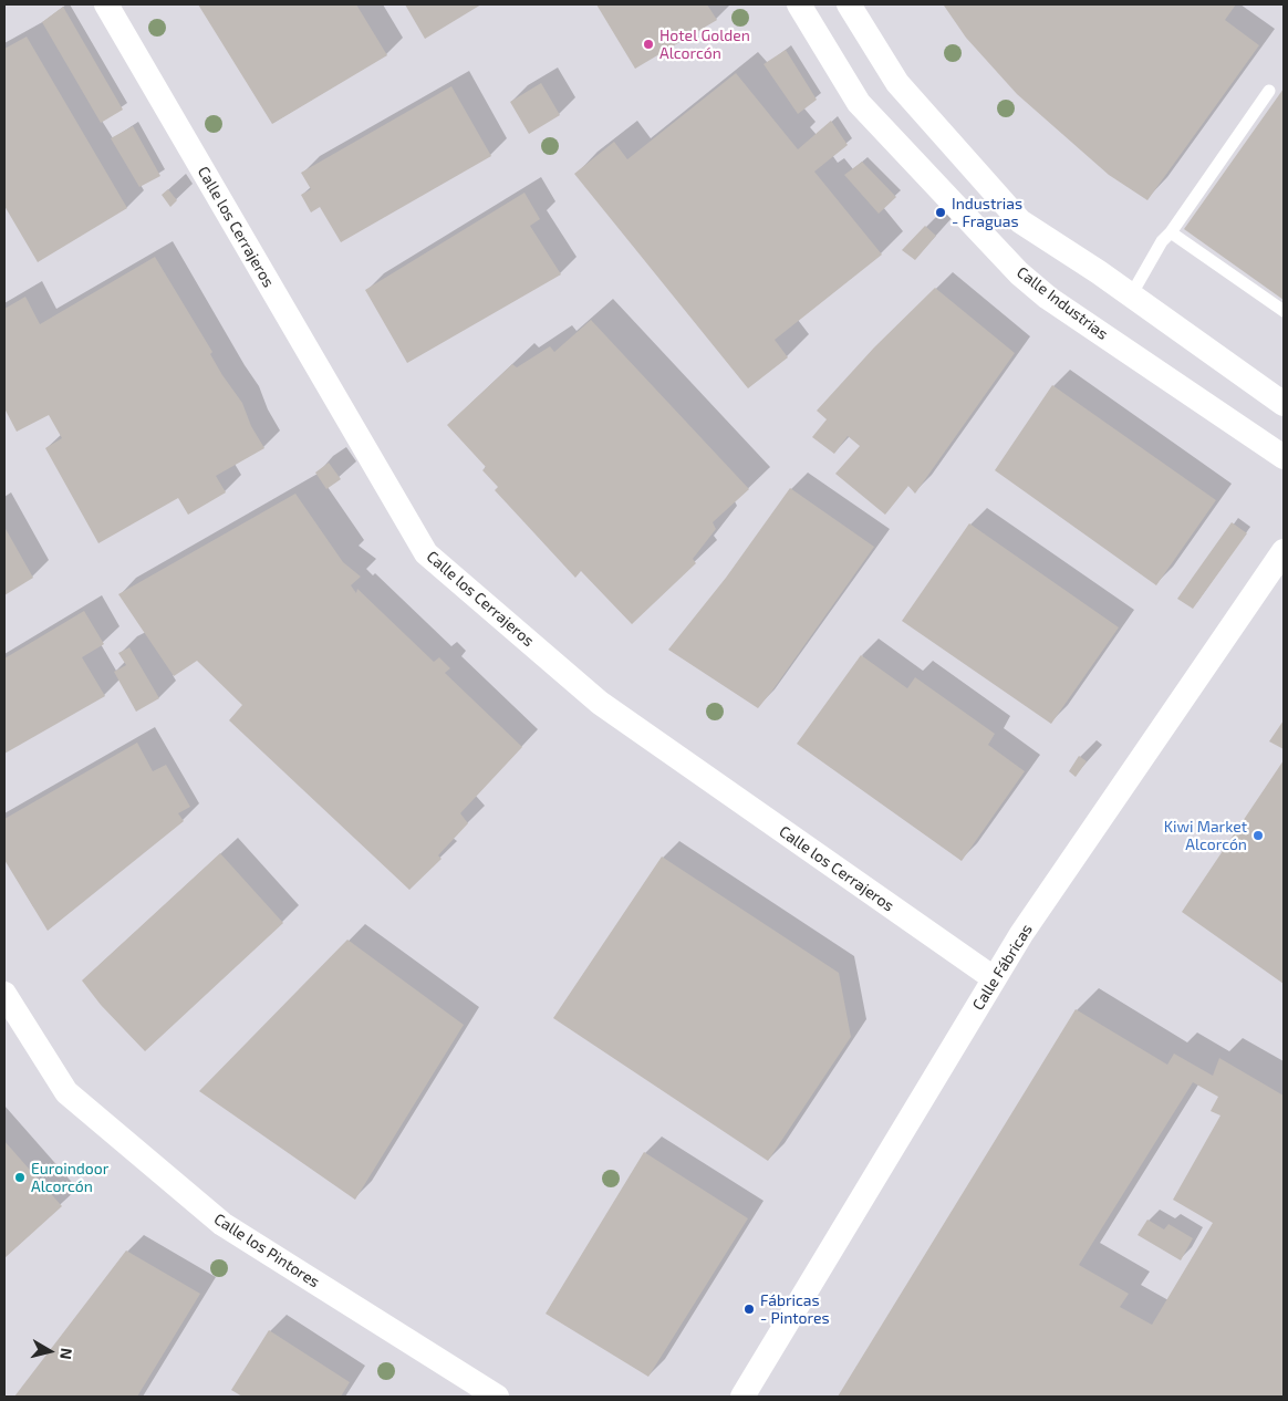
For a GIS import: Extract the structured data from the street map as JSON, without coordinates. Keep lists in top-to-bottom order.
{
  "streets": {
    "street": [
      "Calle los Cerrajeros",
      "Calle Industrias",
      "Calle Fábricas",
      "Calle los Pintores"
    ]
  },
  "crossings": [
    ["Calle los Cerrajeros", "Calle Fábricas"]
  ],
  "places": [
    "Hotel Golden Alcorcón",
    "Industrias - Fraguas",
    "Kiwi Market Alcorcón",
    "Euroindoor Alcorcón",
    "Fábricas - Pintores"
  ],
  "north": "right"
}
